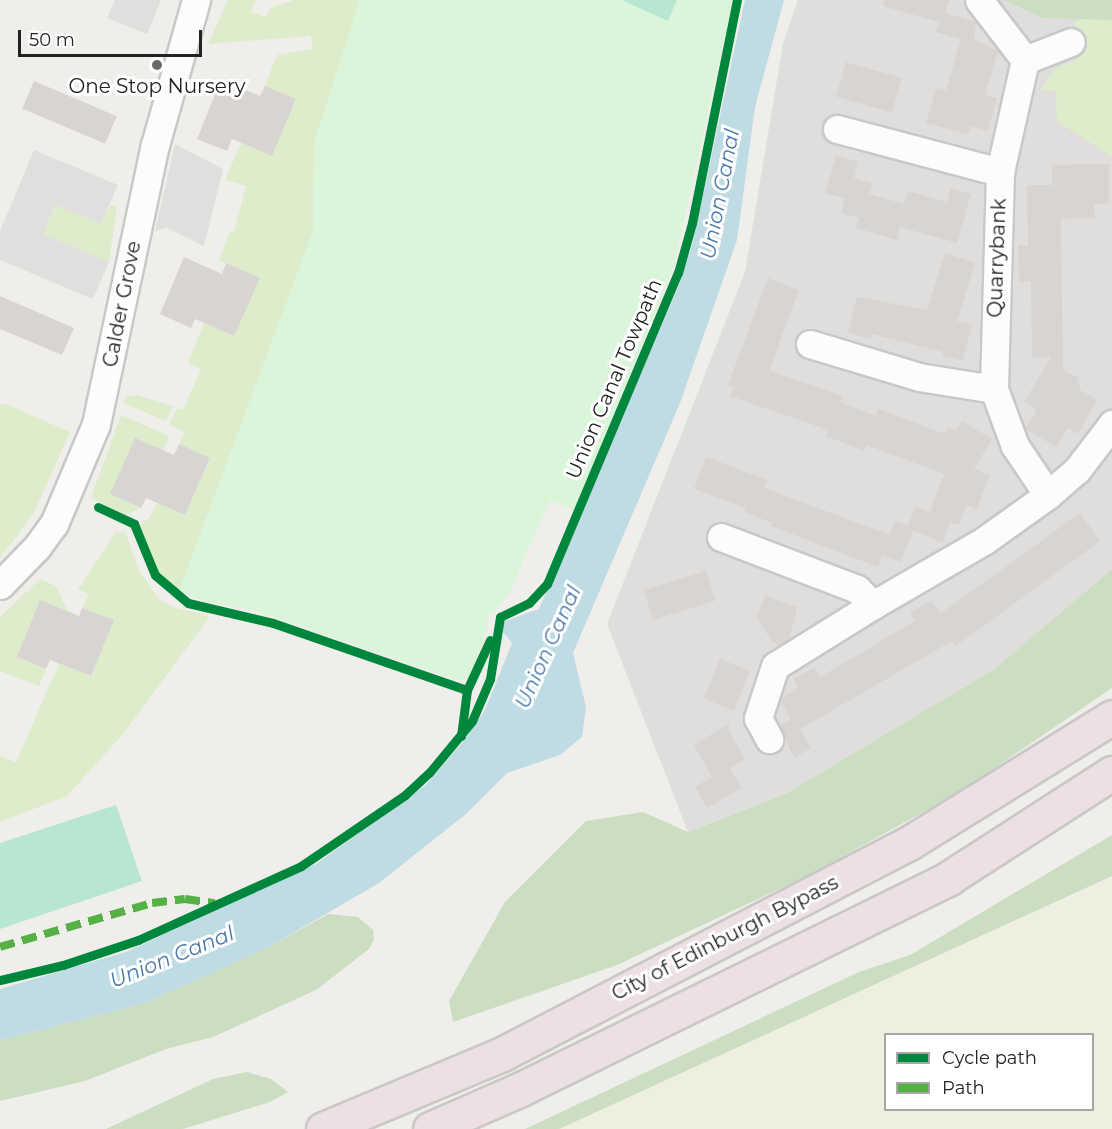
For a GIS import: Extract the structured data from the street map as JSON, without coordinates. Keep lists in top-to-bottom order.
{
  "streets": {
    "highway": ["City of Edinburgh Bypass"],
    "street": ["Quarrybank", "Calder Grove"],
    "cycle path": ["Union Canal Towpath"]
  },
  "water": ["Union Canal"],
  "places": ["One Stop Nursery"],
  "legend": ["Cycle path", "Path"],
  "scale_bar": "50 m"
}
